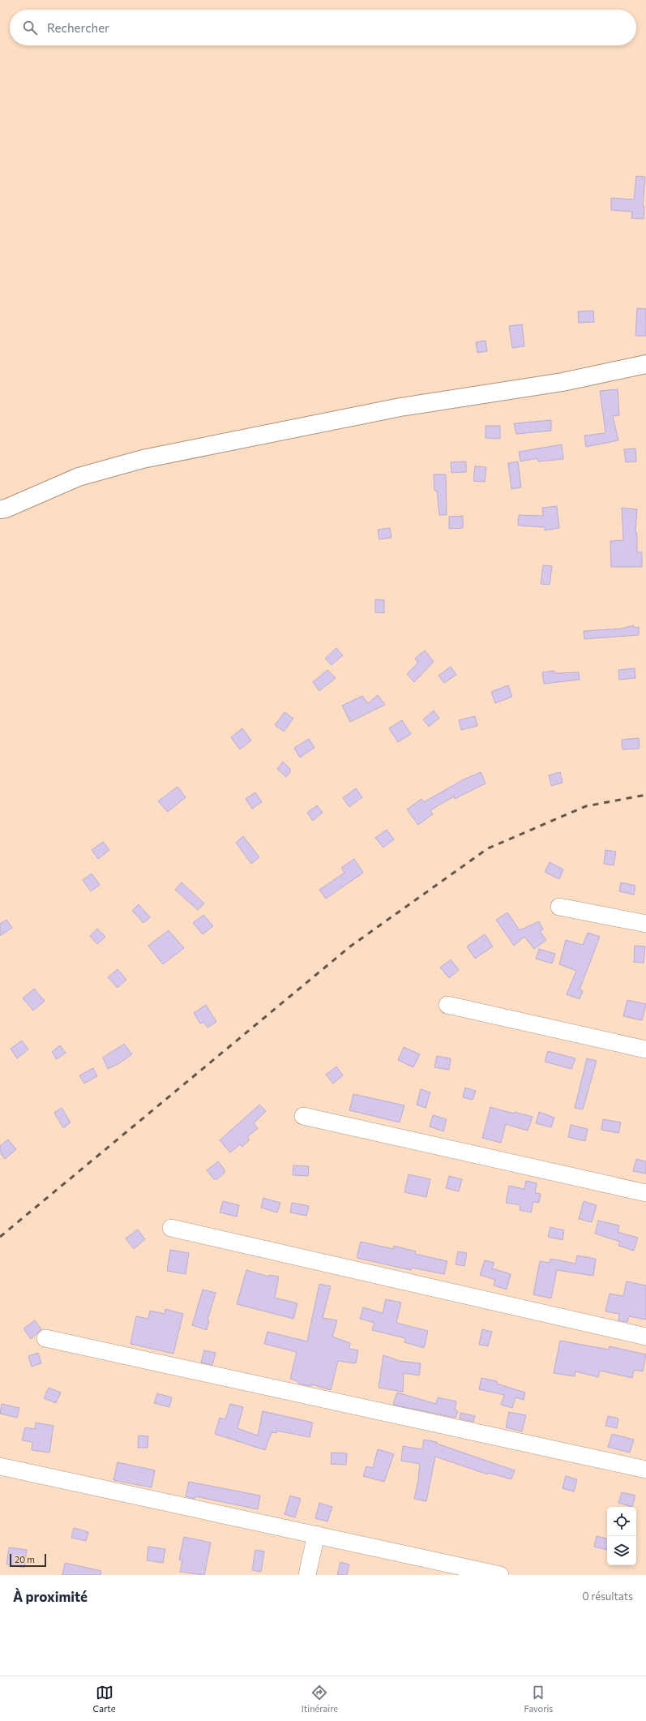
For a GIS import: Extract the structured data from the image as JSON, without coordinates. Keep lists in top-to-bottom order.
{
  "scale_bar": "20 m",
  "page": {
    "search": "Rechercher",
    "scale": "20 m",
    "heading": ["À proximité", "0 résultats"],
    "nav": ["Carte", "Itinéraire", "Favoris"]
  }
}
